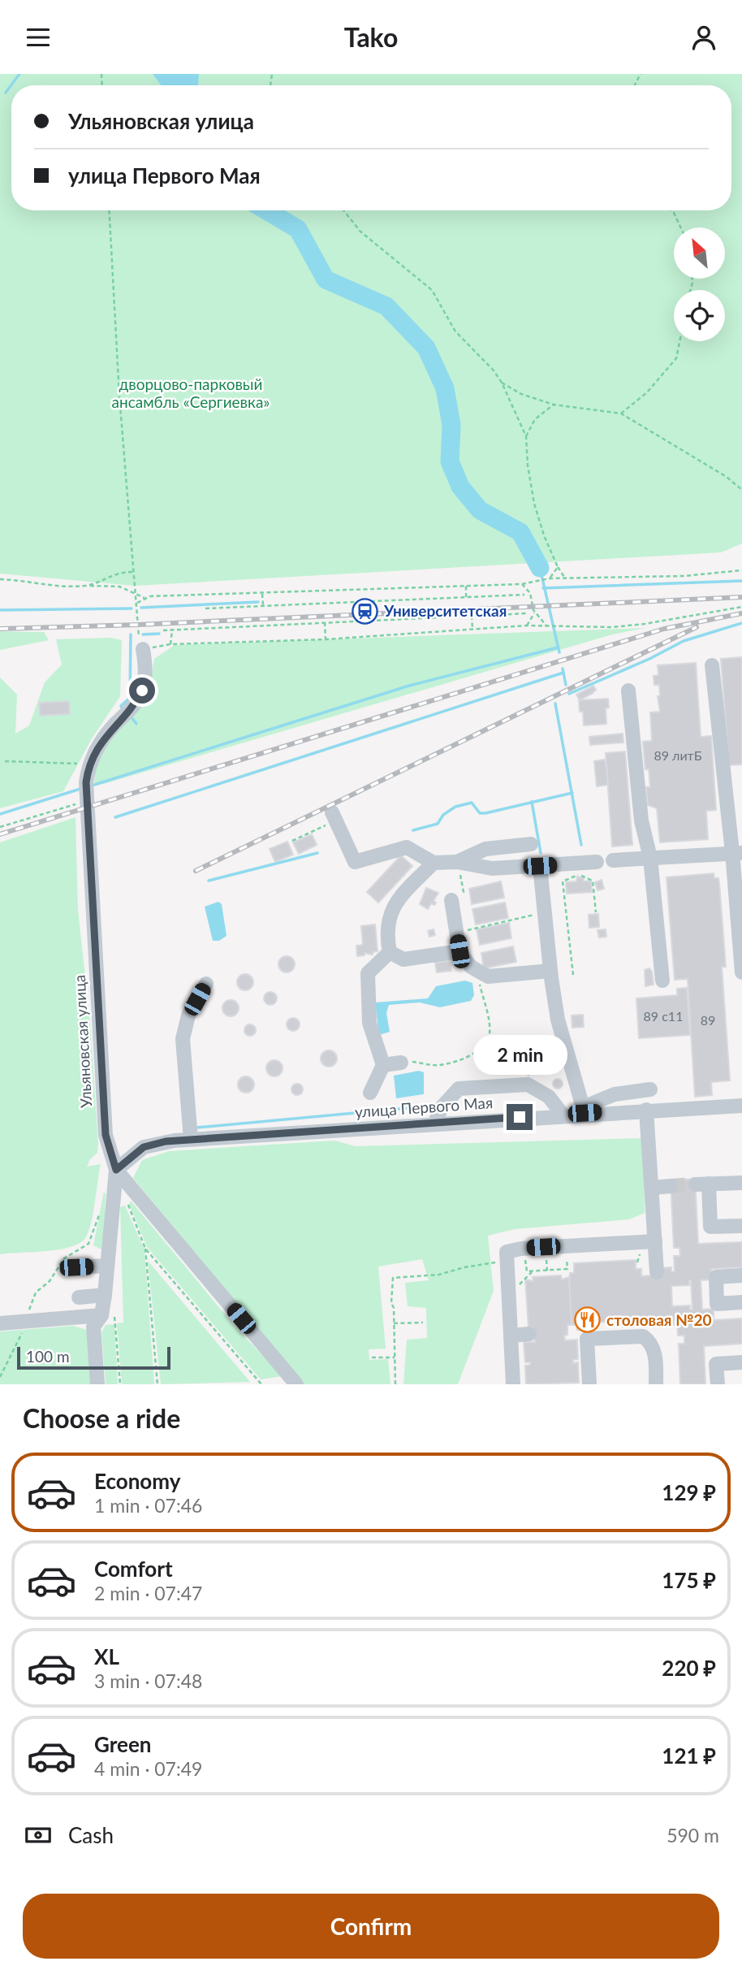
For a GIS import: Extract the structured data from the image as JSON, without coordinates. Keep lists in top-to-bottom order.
{
  "streets": {
    "street": ["Ульяновская улица", "улица Первого Мая"]
  },
  "crossings": [
    ["Ульяновская улица", "улица Первого Мая"]
  ],
  "parks": ["дворцово-парковый ансамбль «Сергиевка»"],
  "places": {
    "station": ["Университетская"],
    "restaurant": ["столовая №20"]
  },
  "house_numbers": ["89 литБ", "89 с11", "89"],
  "scale_bar": "100 m",
  "north": "top left",
  "page": {
    "header": "Tako",
    "banner": ["Ульяновская улица", "улица Первого Мая"],
    "bubble": "2 min",
    "scale": "100 m",
    "heading": "Choose a ride",
    "list": [
      {
        "name": "Economy",
        "note": "1 min · 07:46",
        "value": "129 ₽"
      },
      {
        "name": "Comfort",
        "note": "2 min · 07:47",
        "value": "175 ₽"
      },
      {
        "name": "XL",
        "note": "3 min · 07:48",
        "value": "220 ₽"
      },
      {
        "name": "Green",
        "note": "4 min · 07:49",
        "value": "121 ₽"
      }
    ],
    "pay": ["Cash", "590 m"],
    "buttons": "Confirm"
  }
}
